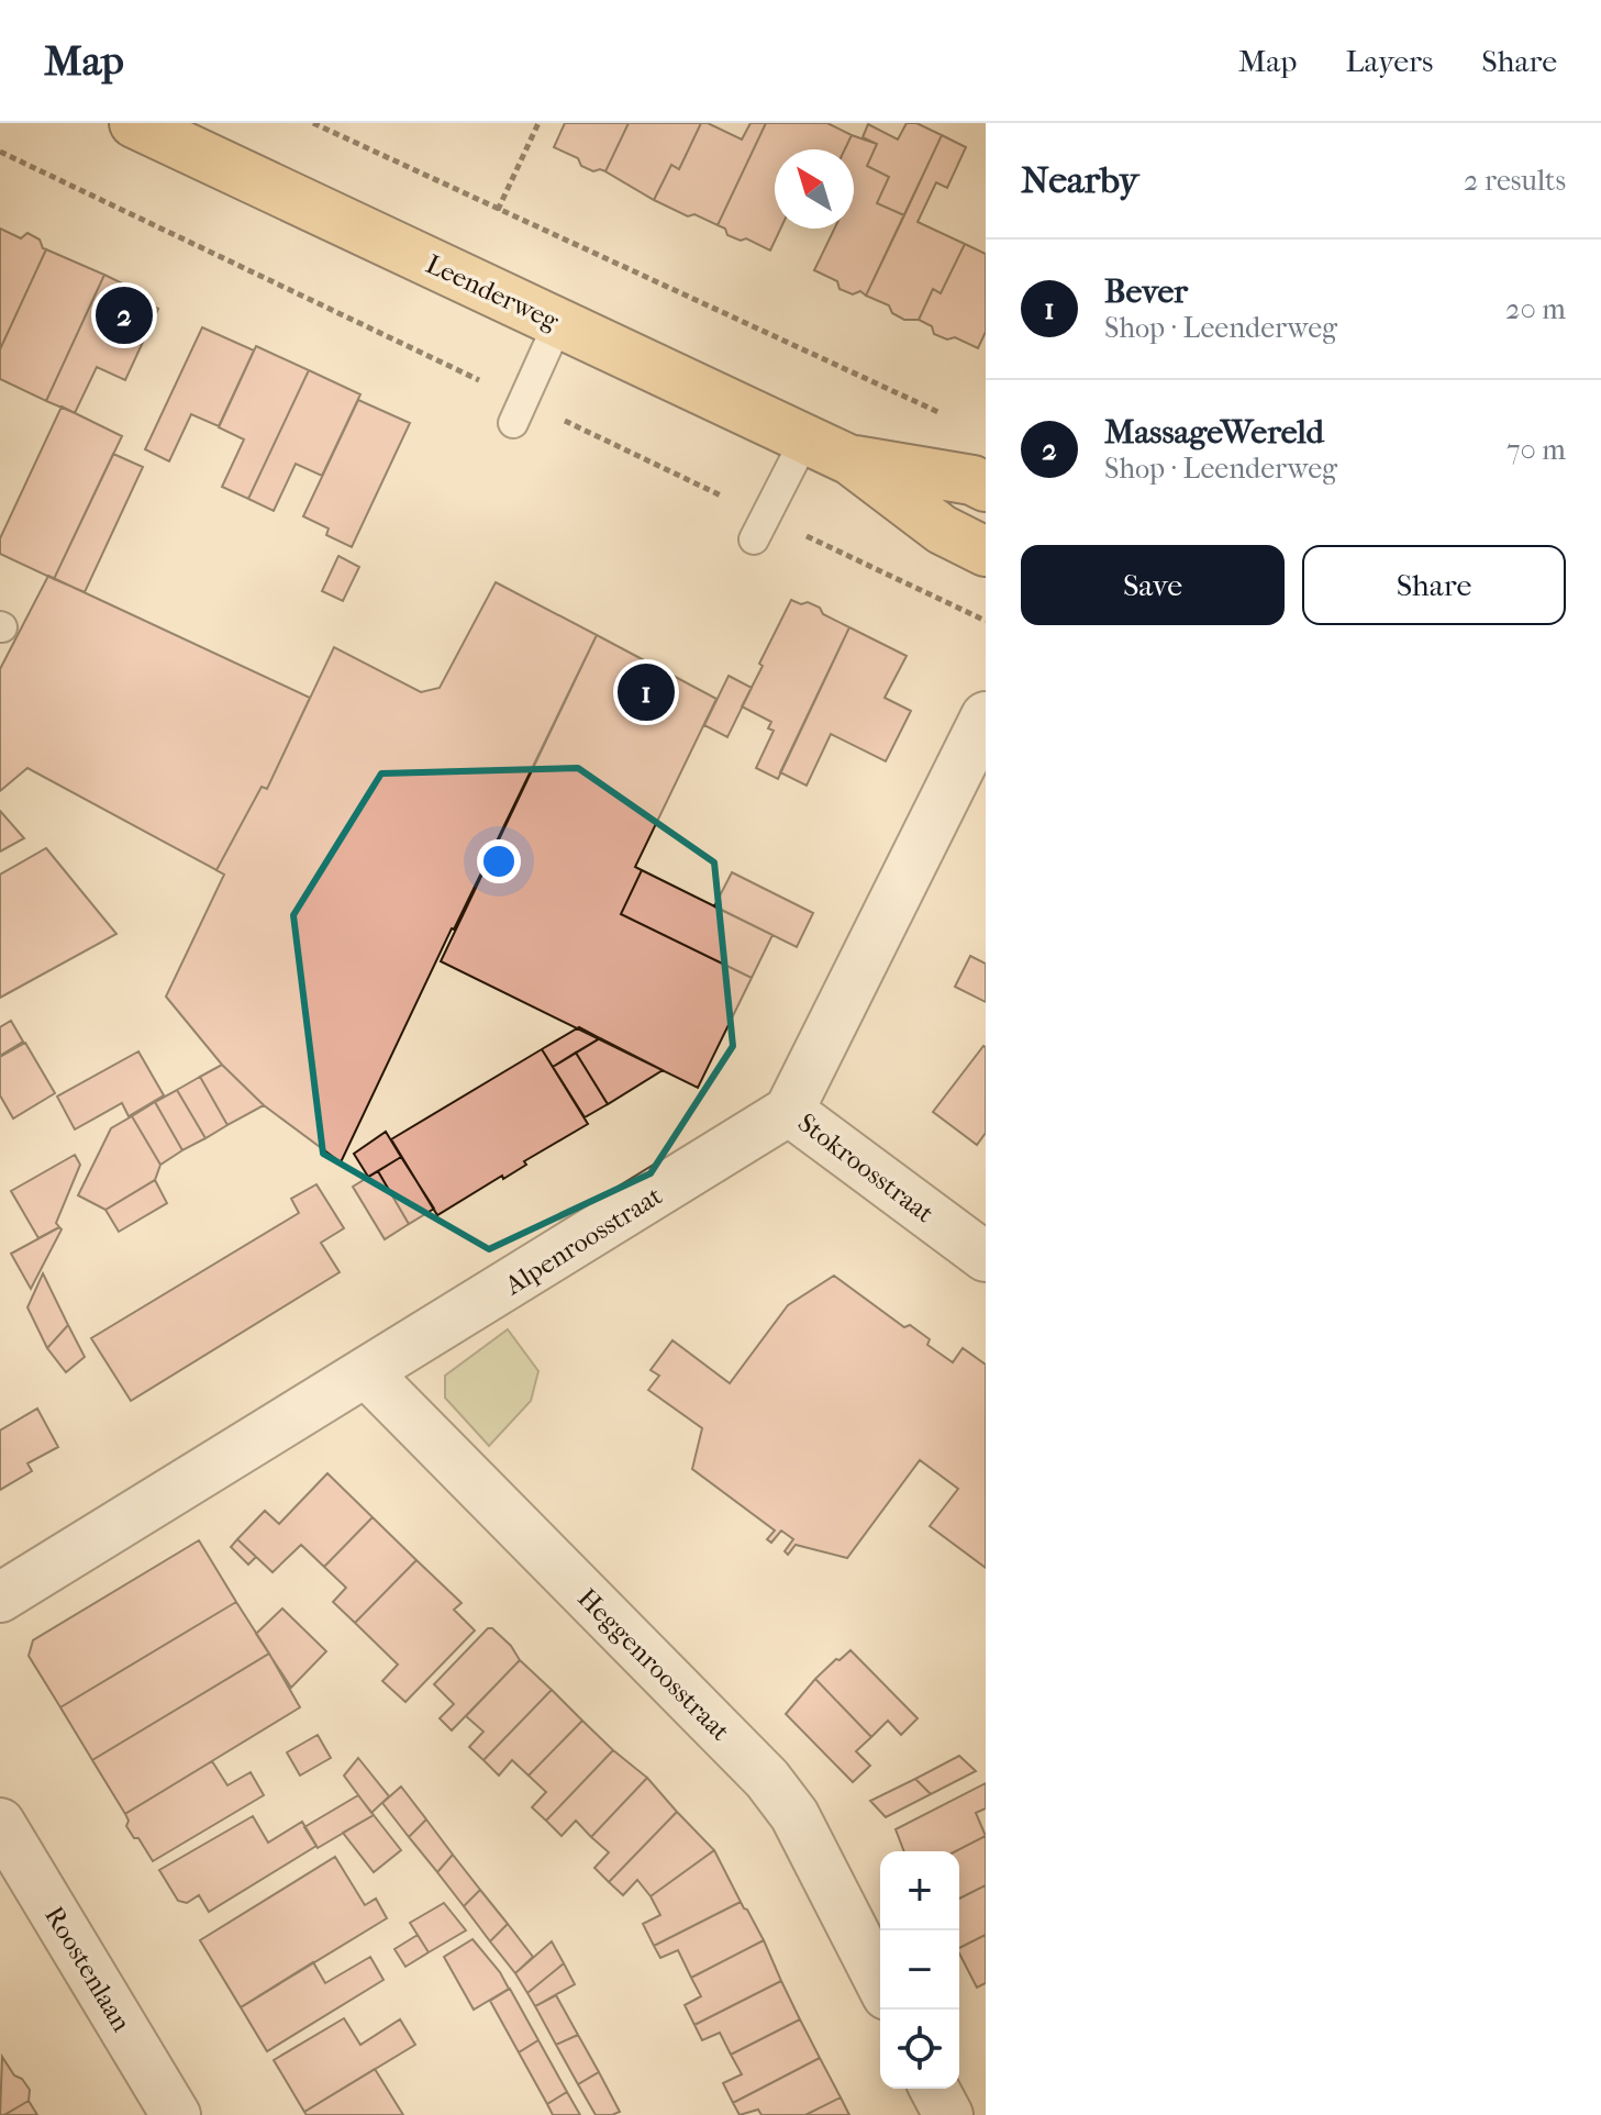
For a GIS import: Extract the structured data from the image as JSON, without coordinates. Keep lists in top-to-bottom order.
{
  "streets": {
    "main road": ["Leenderweg"],
    "street": [
      "Stokroosstraat",
      "Alpenroosstraat",
      "Heggenroosstraat",
      "Roostenlaan"
    ]
  },
  "crossings": [
    ["Stokroosstraat", "Alpenroosstraat"],
    ["Alpenroosstraat", "Heggenroosstraat"]
  ],
  "north": "top left",
  "page": {
    "header": "Map",
    "nav": ["Map", "Layers", "Share"],
    "heading": ["Nearby", "2 results"],
    "list": [
      {
        "mark": "1",
        "name": "Bever",
        "note": "Shop · Leenderweg",
        "value": "20 m"
      },
      {
        "mark": "2",
        "name": "MassageWereld",
        "note": "Shop · Leenderweg",
        "value": "70 m"
      }
    ],
    "pins": ["2", "1"],
    "buttons": ["Save", "Share"],
    "map_buttons": ["+", "−"]
  }
}
